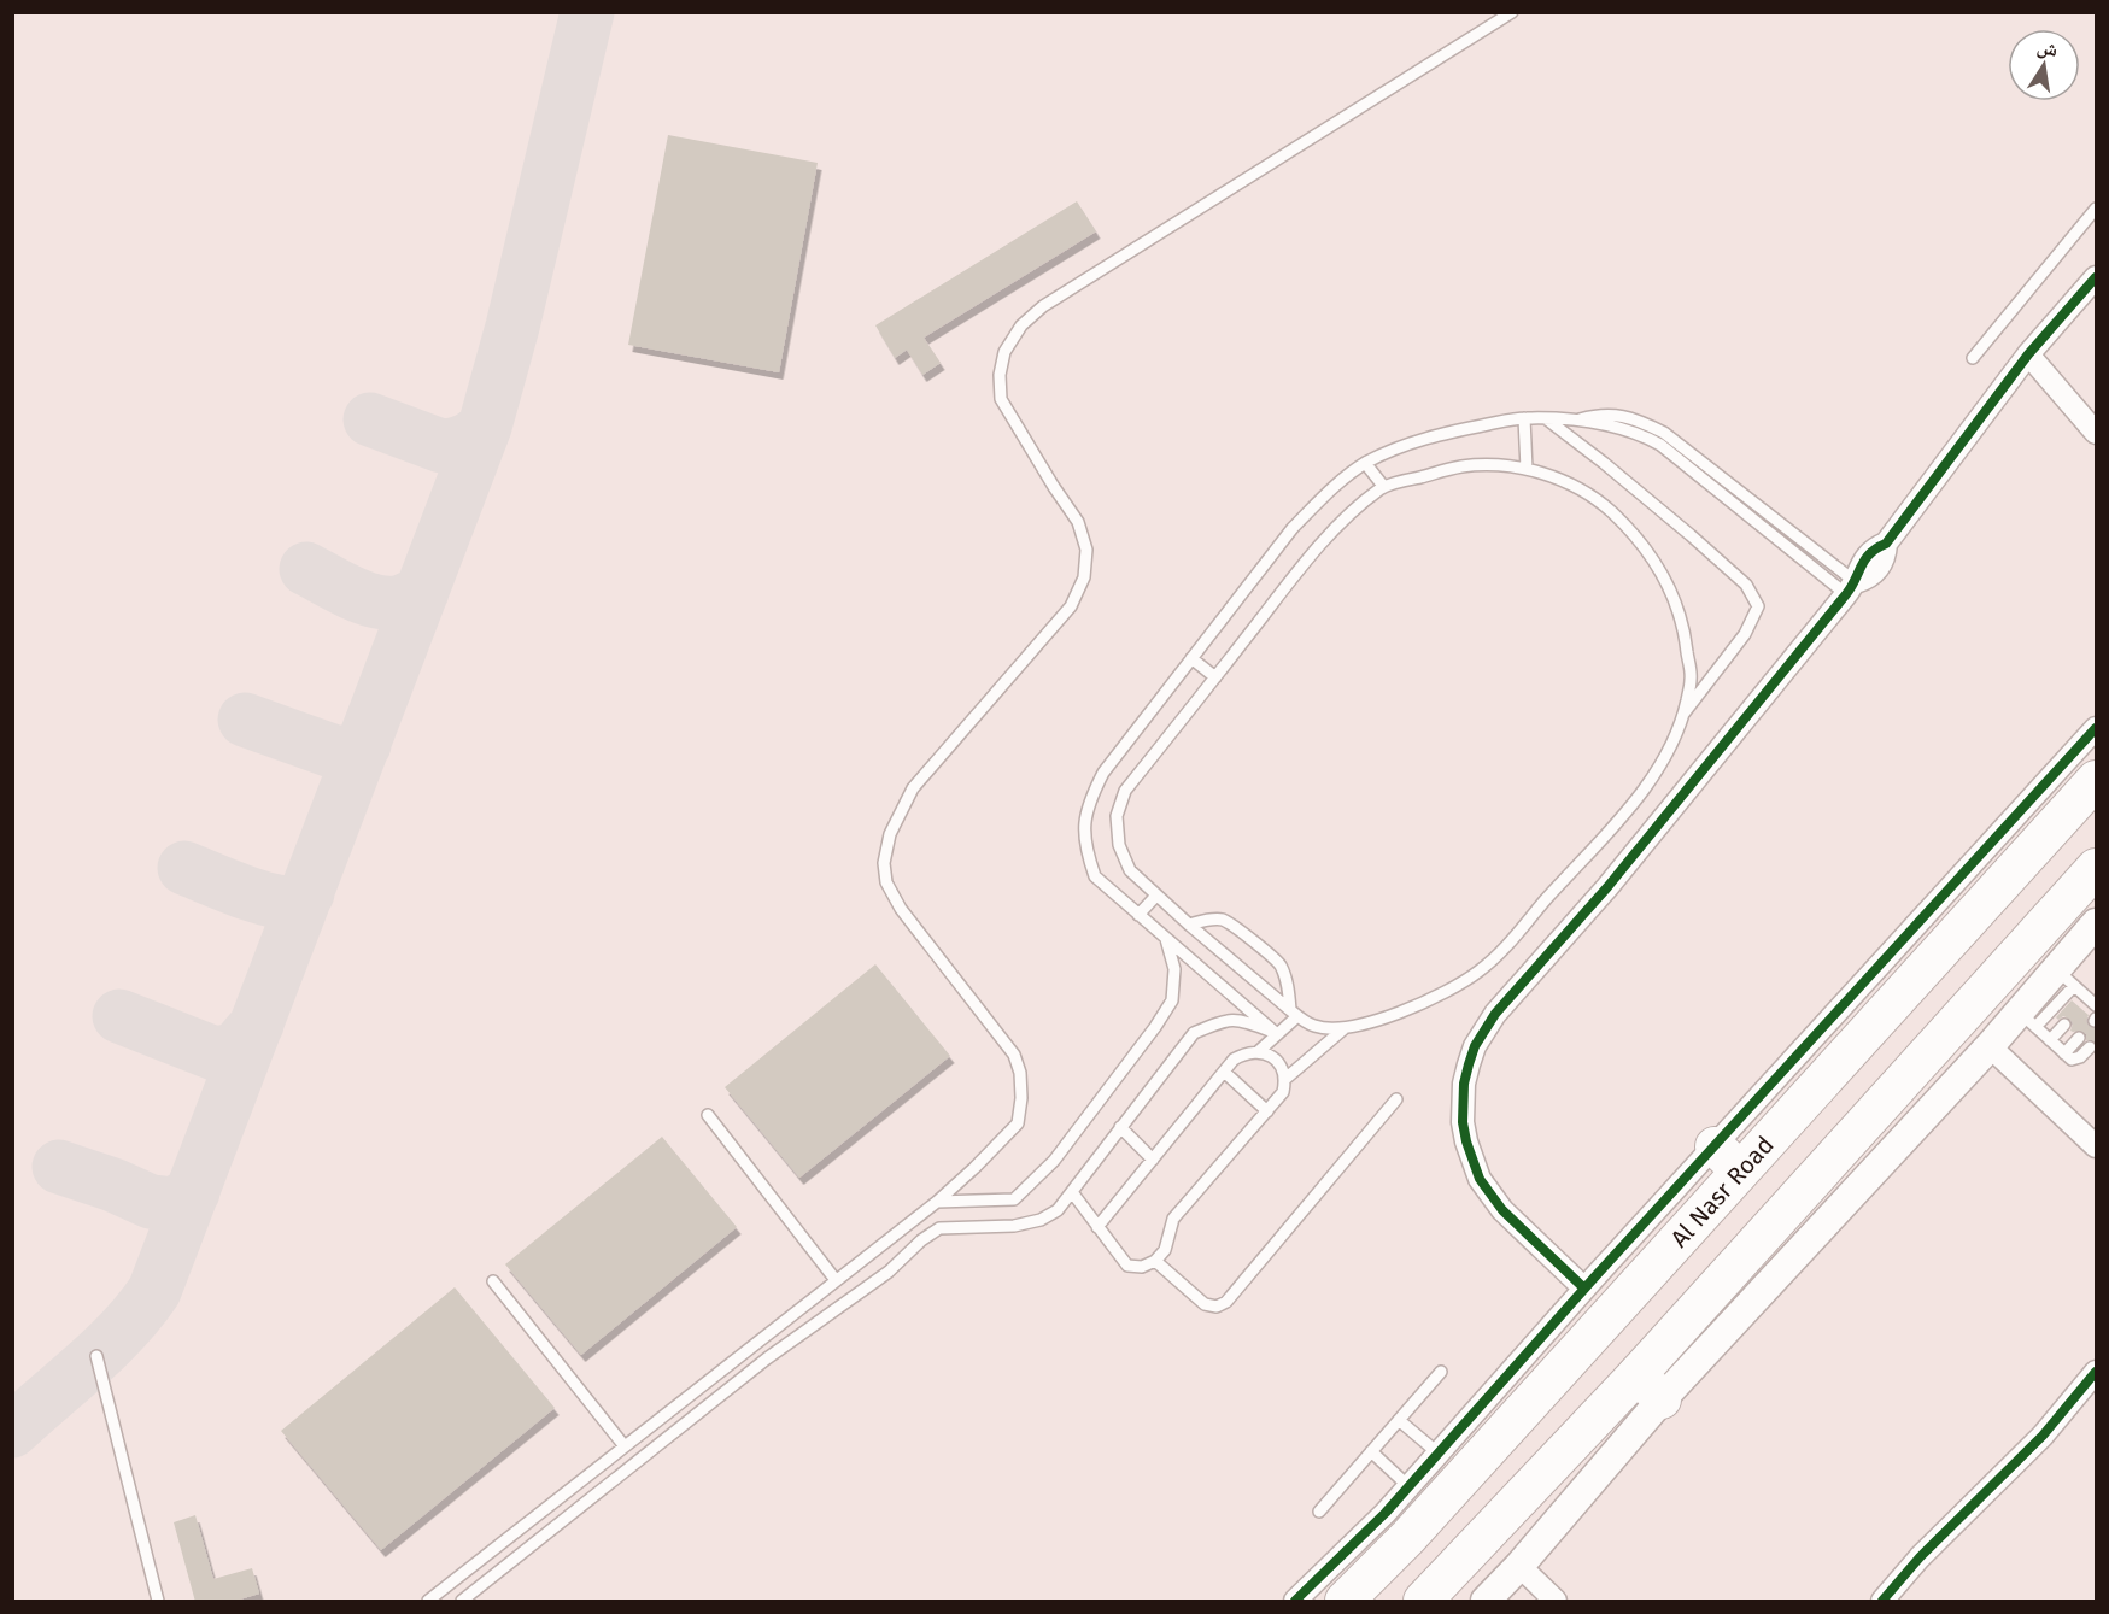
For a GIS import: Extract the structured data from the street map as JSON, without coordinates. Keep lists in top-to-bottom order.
{
  "streets": {
    "highway": ["Al Nasr Road"]
  },
  "north": "top"
}
